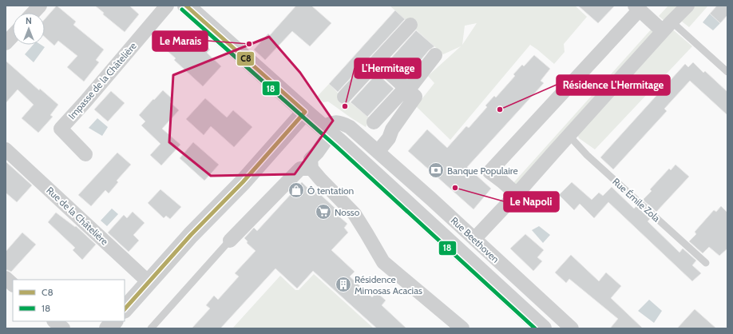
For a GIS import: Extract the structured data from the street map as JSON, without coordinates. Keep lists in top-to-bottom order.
{
  "streets": {
    "street": ["Impasse de la Châtelière", "Rue de la Châtelière", "Rue Beethoven"],
    "lane": ["Rue Émile Zola"]
  },
  "places": {
    "other": [
      "Le Marais",
      "L'Hermitage",
      "Résidence L'Hermitage",
      "Le Napoli"
    ],
    "bank": ["Banque Populaire"],
    "shop": ["Ô tentation"],
    "supermarket": ["Nosso"],
    "building": ["Résidence Mimosas Acacias"]
  },
  "lines": ["transit line C8", "transit line 18"],
  "legend": ["C8", "18"],
  "north": "top"
}
